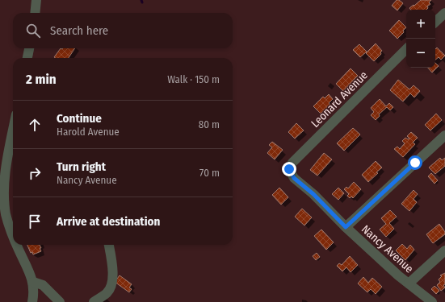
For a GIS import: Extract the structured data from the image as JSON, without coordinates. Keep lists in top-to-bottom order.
{
  "streets": {
    "street": ["Leonard Avenue", "Nancy Avenue"]
  },
  "crossings": [
    ["Leonard Avenue", "Nancy Avenue"]
  ],
  "page": {
    "map_buttons": ["+", "−"],
    "search": "Search here",
    "heading": ["2 min", "Walk · 150 m"],
    "list": [
      ["Continue", "Harold Avenue", "80 m"],
      ["Turn right", "Nancy Avenue", "70 m"],
      "Arrive at destination"
    ]
  }
}
